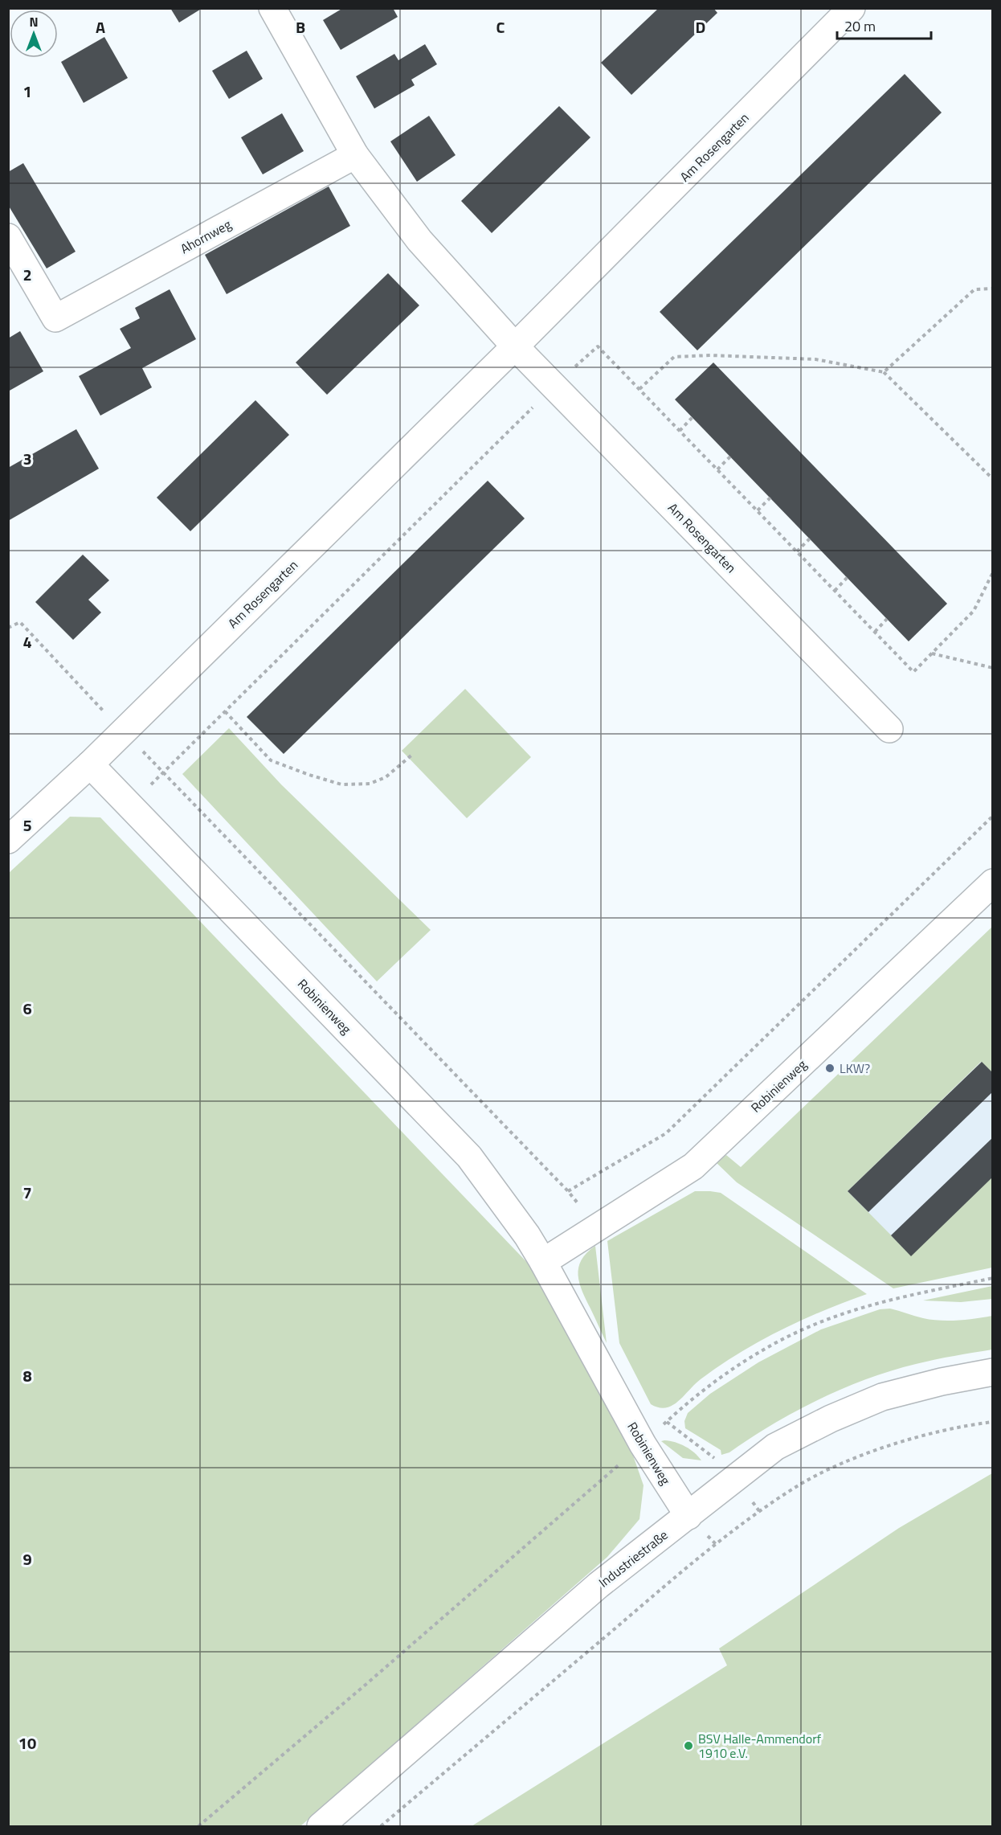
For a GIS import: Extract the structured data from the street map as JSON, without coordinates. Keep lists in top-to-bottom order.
{
  "streets": {
    "street": [
      "Am Rosengarten",
      "Ahornweg",
      "Robinienweg",
      "Industriestraße"
    ]
  },
  "crossings": [
    ["Am Rosengarten", "Robinienweg"],
    ["Robinienweg", "Industriestraße"]
  ],
  "places": ["LKW?", "BSV Halle-Ammendorf 1910 e.V."],
  "scale_bar": "20 m",
  "north": "top",
  "grid": {
    "columns": [
      "A",
      "B",
      "C",
      "D"
    ],
    "rows": [
      "1",
      "2",
      "3",
      "4",
      "5",
      "6",
      "7",
      "8",
      "9",
      "10"
    ]
  }
}
